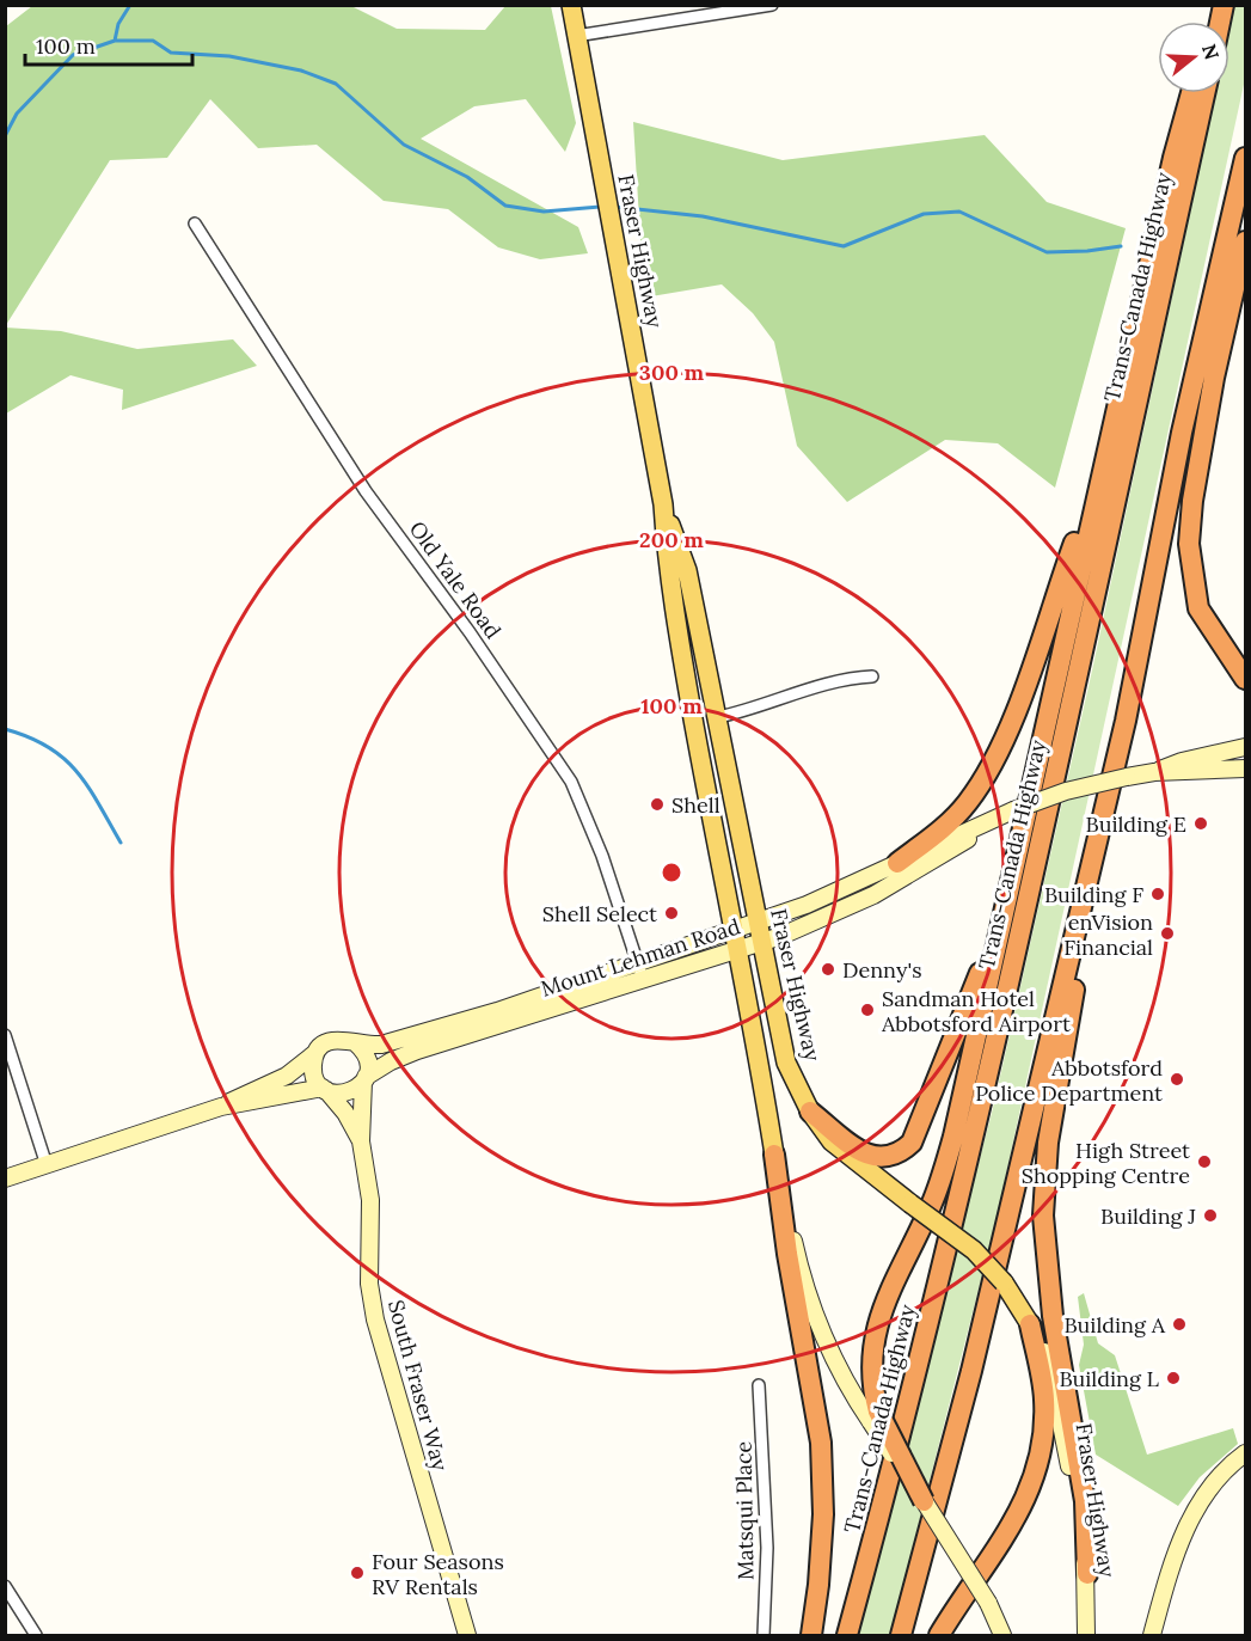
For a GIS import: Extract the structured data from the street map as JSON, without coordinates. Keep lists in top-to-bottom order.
{
  "streets": {
    "highway": ["Trans-Canada Highway"],
    "main road": ["Fraser Highway", "Mount Lehman Road", "South Fraser Way"],
    "street": ["Old Yale Road", "Matsqui Place"]
  },
  "crossings": [
    ["Fraser Highway", "Mount Lehman Road"],
    ["Old Yale Road", "Mount Lehman Road"],
    ["Mount Lehman Road", "South Fraser Way"]
  ],
  "places": [
    "Shell",
    "Building E",
    "Building F",
    "Shell Select",
    "enVision Financial",
    "Denny's",
    "Sandman Hotel Abbotsford Airport",
    "Abbotsford Police Department",
    "High Street Shopping Centre",
    "Building J",
    "Building A",
    "Building L",
    "Four Seasons RV Rentals"
  ],
  "scale_bar": "100 m",
  "north": "right",
  "rings": ["300 m", "200 m", "100 m"]
}
